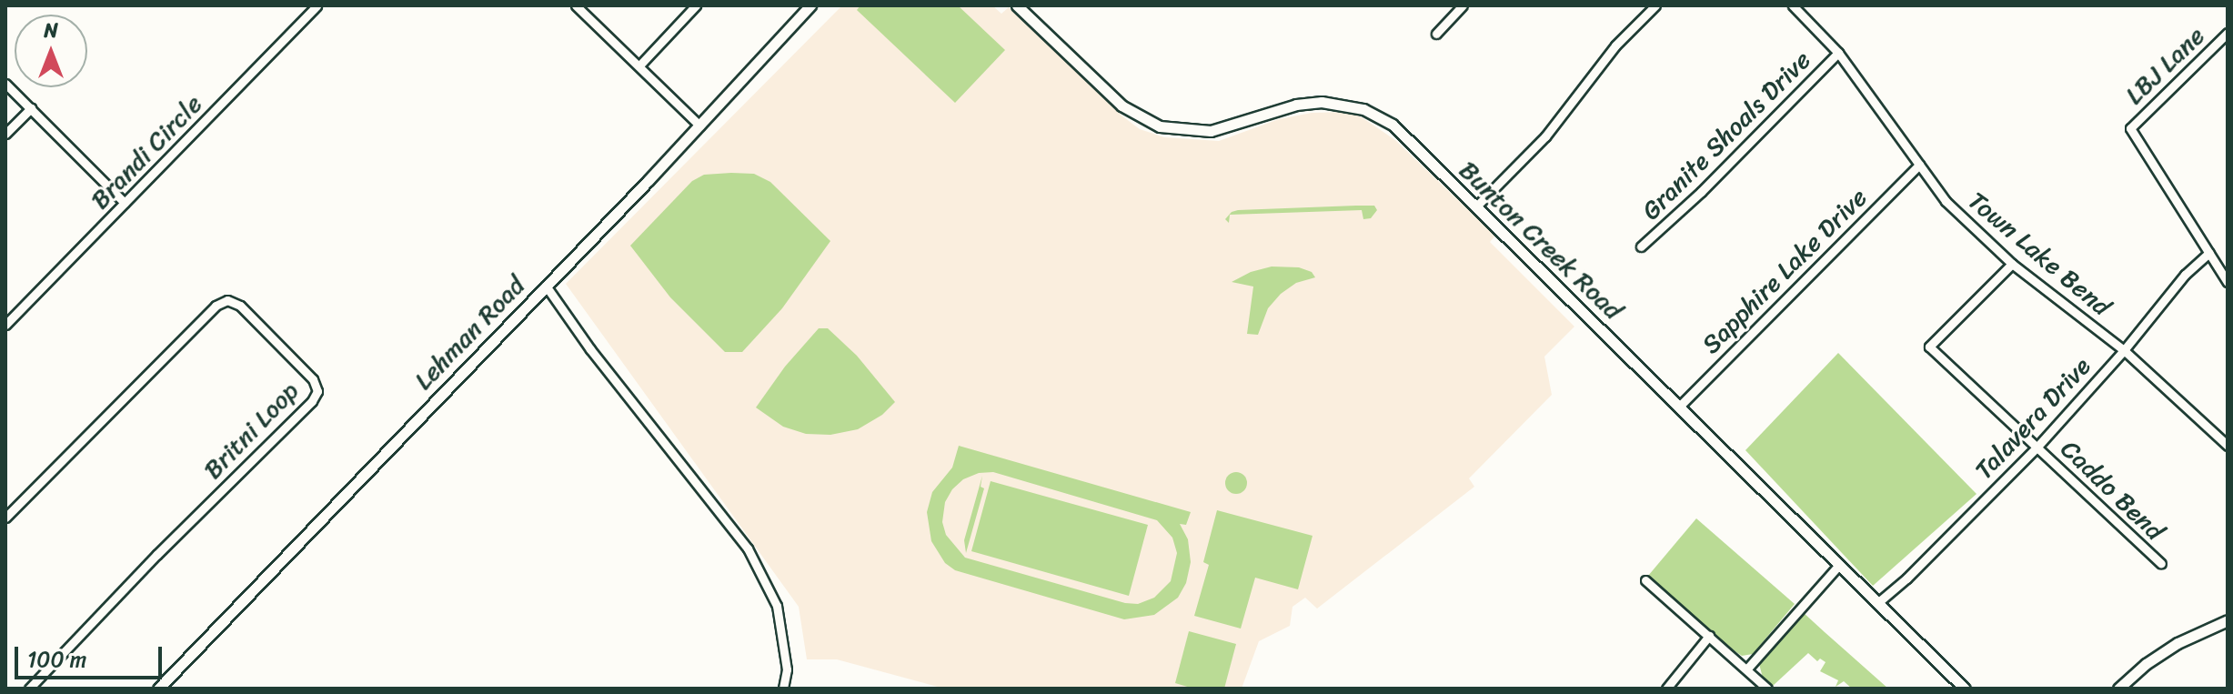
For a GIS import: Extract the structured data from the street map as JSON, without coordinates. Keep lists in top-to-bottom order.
{
  "streets": {
    "street": [
      "LBJ Lane",
      "Granite Shoals Drive",
      "Brandi Circle",
      "Bunton Creek Road",
      "Town Lake Bend",
      "Sapphire Lake Drive",
      "Lehman Road",
      "Talavera Drive",
      "Britni Loop",
      "Caddo Bend"
    ]
  },
  "crossings": [
    ["LBJ Lane", "Talavera Drive"],
    ["Granite Shoals Drive", "Town Lake Bend"],
    ["Bunton Creek Road", "Sapphire Lake Drive"],
    ["Bunton Creek Road", "Talavera Drive"],
    ["Town Lake Bend", "Sapphire Lake Drive"],
    ["Town Lake Bend", "Talavera Drive"],
    ["Town Lake Bend", "Caddo Bend"],
    ["Talavera Drive", "Caddo Bend"]
  ],
  "scale_bar": "100 m",
  "north": "top"
}
